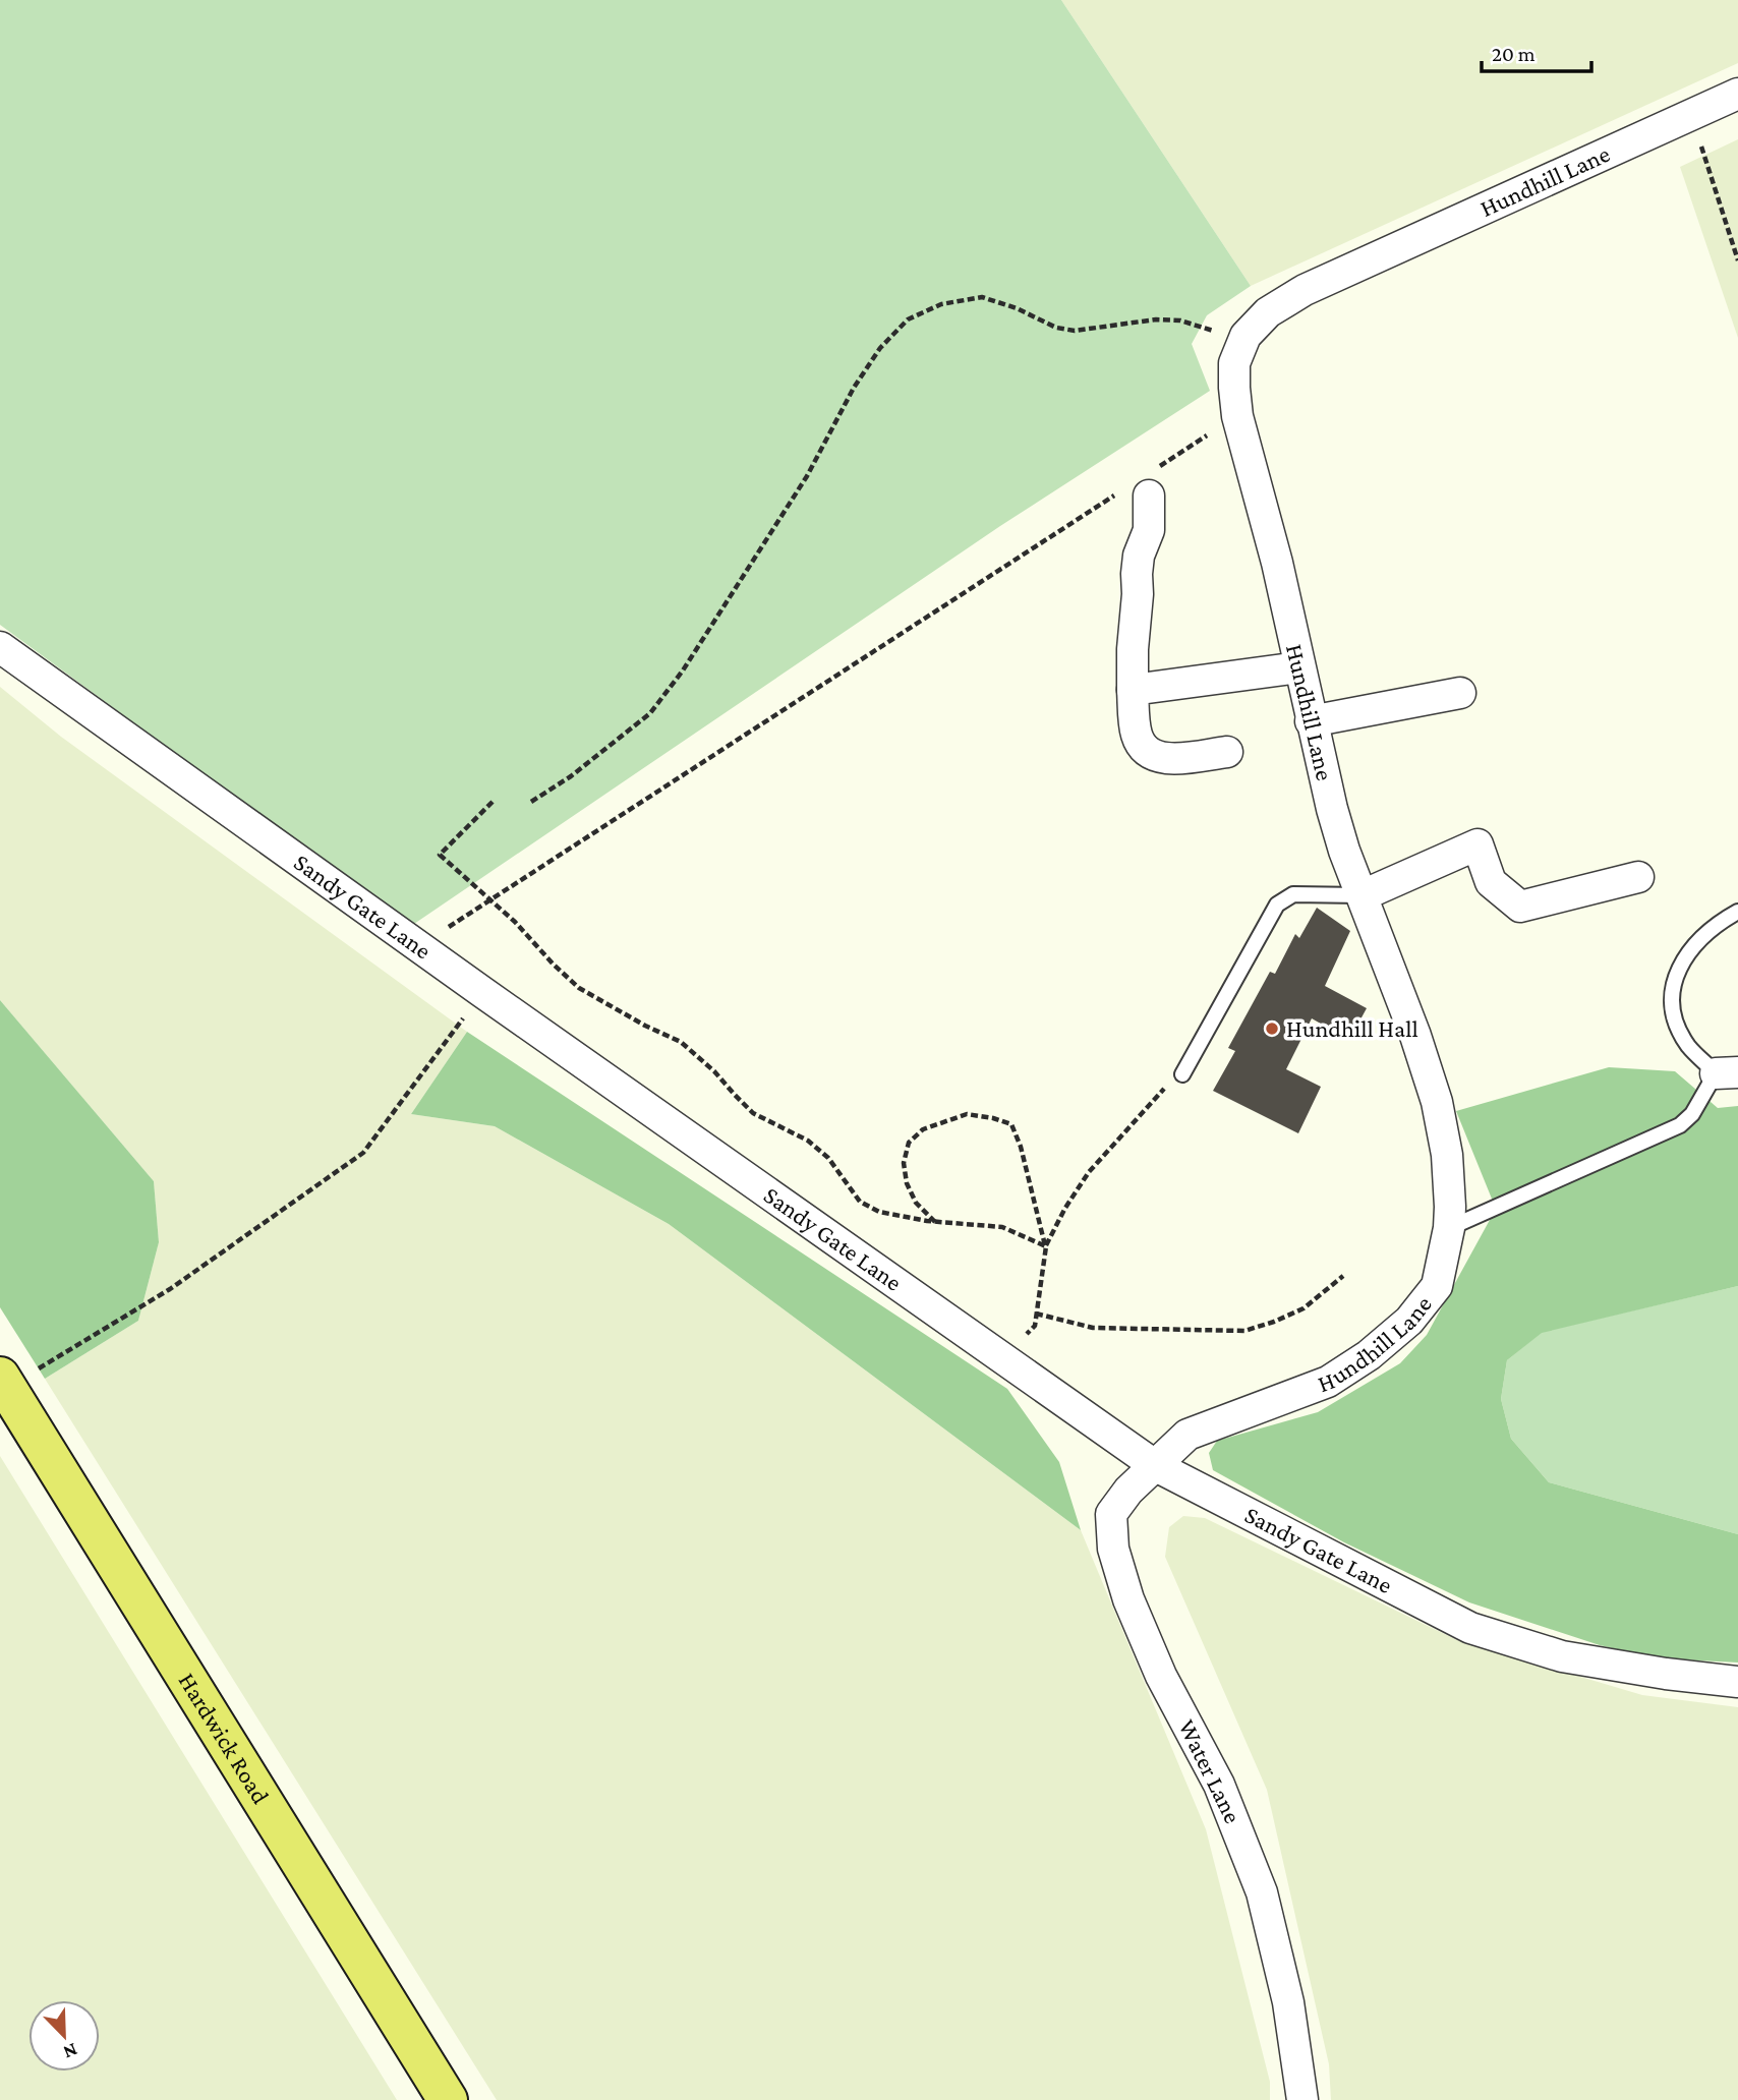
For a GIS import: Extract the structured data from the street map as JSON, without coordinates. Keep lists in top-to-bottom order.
{
  "streets": {
    "main road": ["Hardwick Road"],
    "street": ["Hundhill Lane", "Sandy Gate Lane", "Water Lane"]
  },
  "crossings": [
    ["Hundhill Lane", "Sandy Gate Lane"],
    ["Hundhill Lane", "Water Lane"],
    ["Sandy Gate Lane", "Water Lane"]
  ],
  "places": ["Hundhill Hall"],
  "scale_bar": "20 m",
  "north": "bottom right"
}
